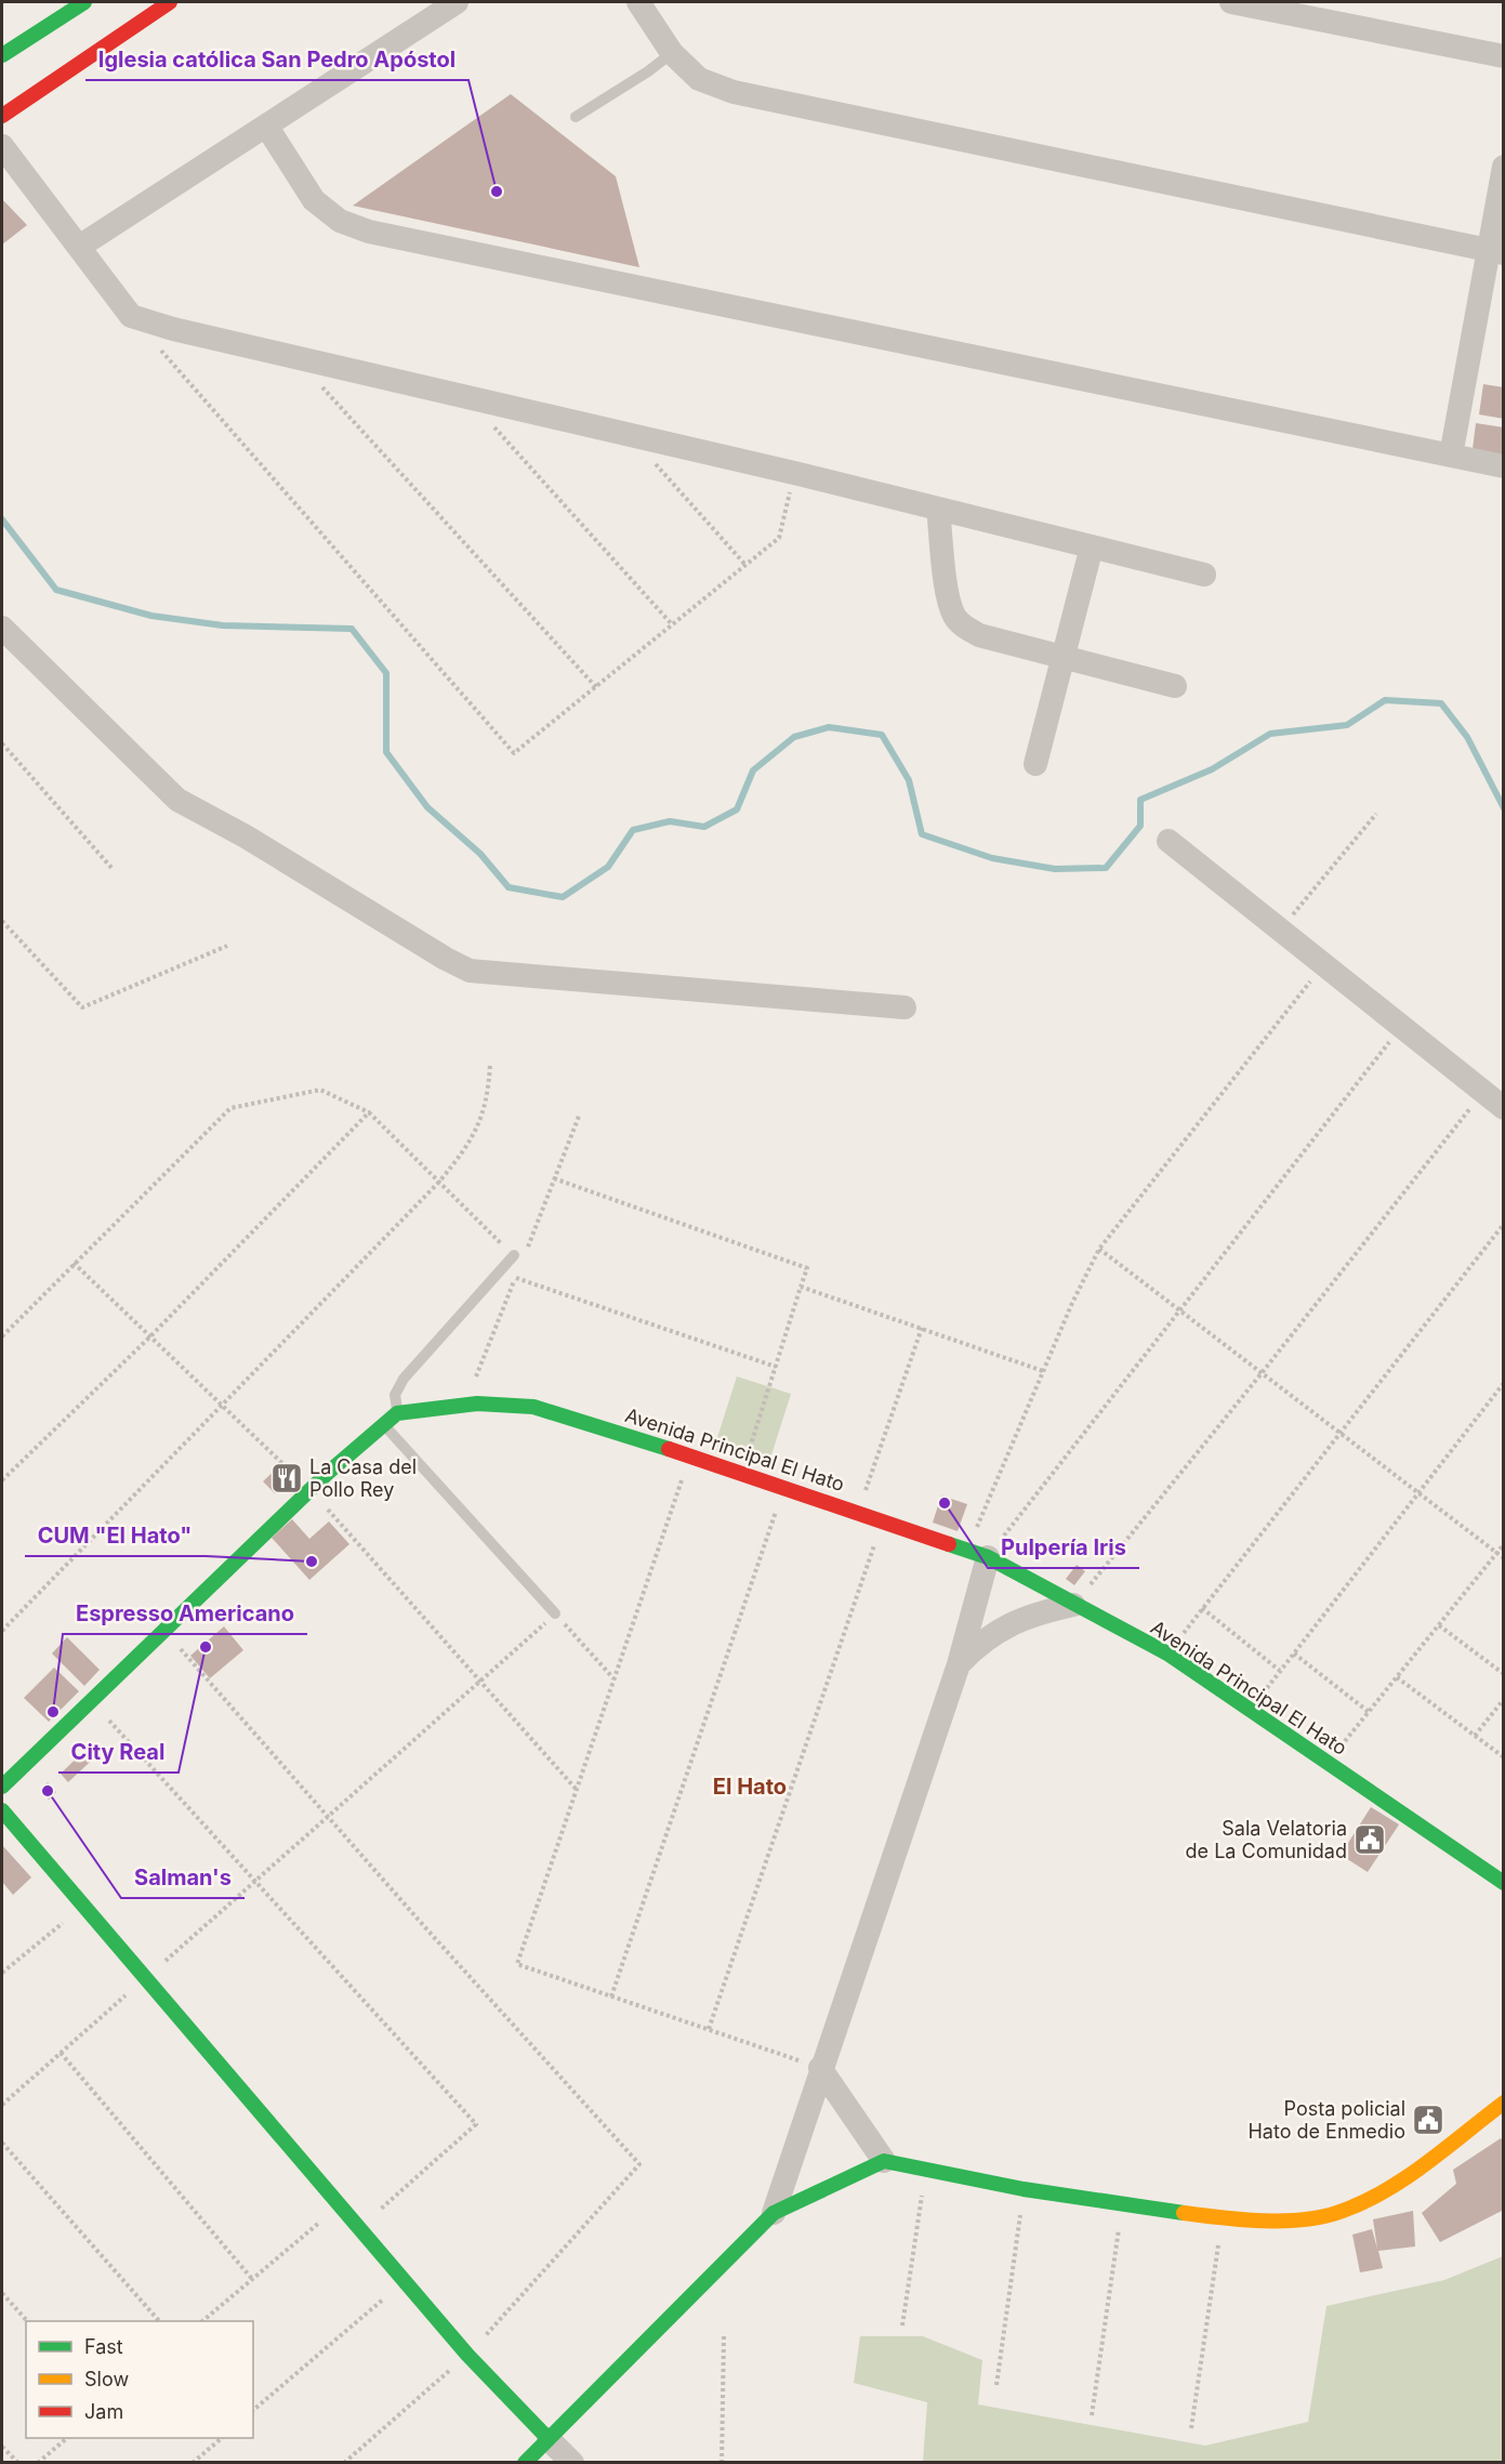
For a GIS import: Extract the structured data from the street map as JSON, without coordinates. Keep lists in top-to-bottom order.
{
  "streets": {
    "main road": ["Avenida Principal El Hato"]
  },
  "districts": ["El Hato"],
  "places": {
    "other": [
      "Iglesia católica San Pedro Apóstol",
      "Pulpería Iris",
      "CUM \"El Hato\"",
      "City Real",
      "Espresso Americano",
      "Salman's"
    ],
    "restaurant": ["La Casa del Pollo Rey"],
    "public building": ["Sala Velatoria de La Comunidad", "Posta policial Hato de Enmedio"]
  },
  "legend": ["Fast", "Slow", "Jam"]
}
